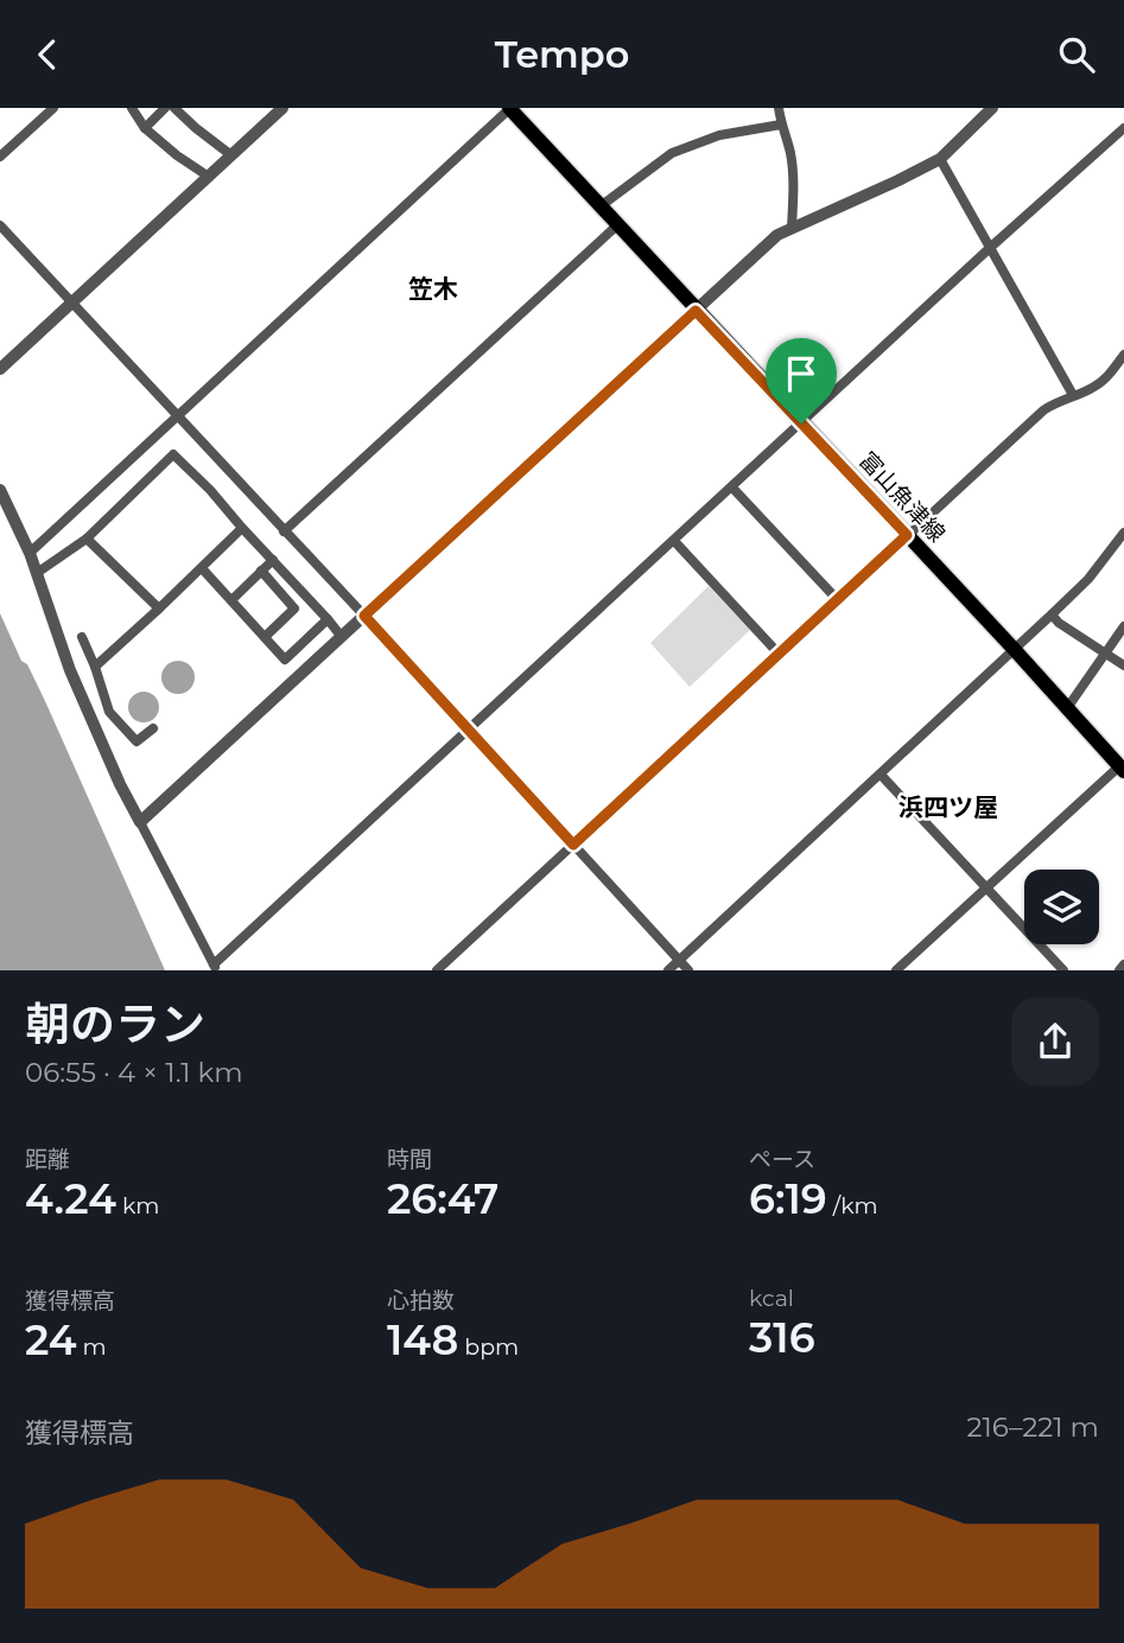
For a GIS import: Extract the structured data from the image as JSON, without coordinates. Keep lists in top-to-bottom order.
{
  "streets": {
    "main road": ["富山魚津線"]
  },
  "districts": ["笠木", "浜四ツ屋"],
  "page": {
    "header": "Tempo",
    "heading": ["朝のラン", "06:55 · 4 × 1.1 km"],
    "stats": [
      ["距離", "4.24 km"],
      ["時間", "26:47"],
      ["ペース", "6:19 /km"],
      ["獲得標高", "24 m"],
      ["心拍数", "148 bpm"],
      ["kcal", "316"]
    ],
    "chart": ["獲得標高", "216–221 m"]
  }
}
